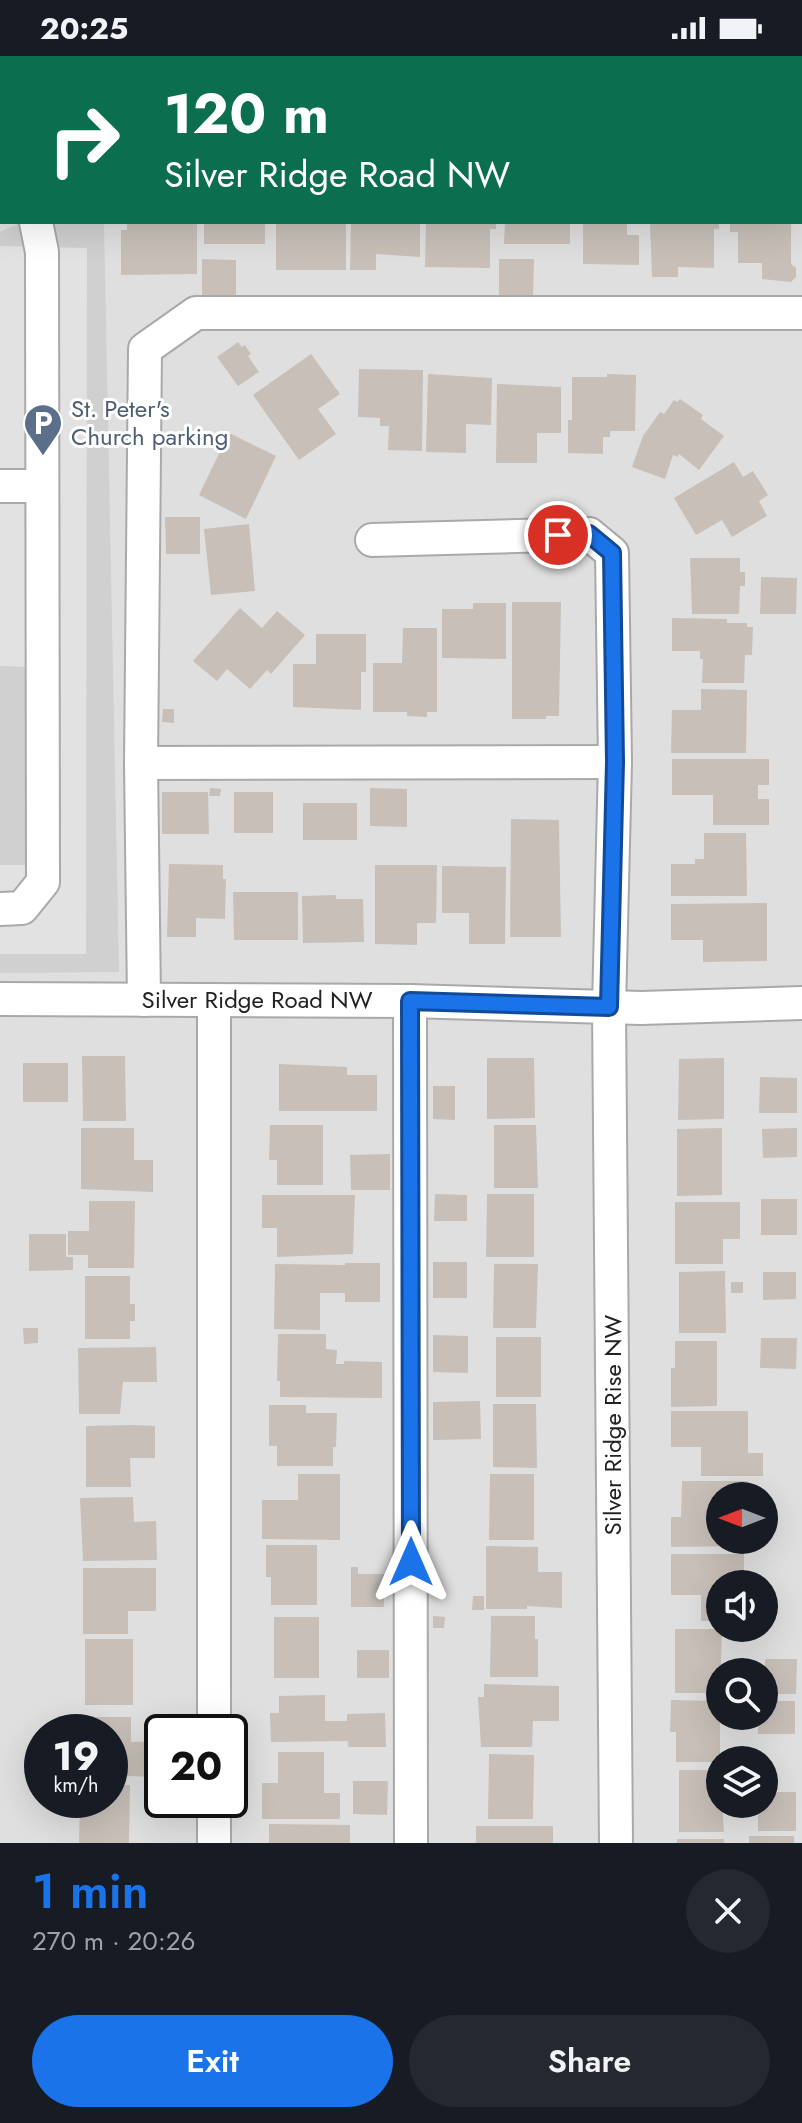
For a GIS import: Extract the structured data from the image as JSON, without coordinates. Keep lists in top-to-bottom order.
{
  "streets": {
    "street": ["Silver Ridge Road NW", "Silver Ridge Rise NW"]
  },
  "crossings": [
    ["Silver Ridge Road NW", "Silver Ridge Rise NW"]
  ],
  "places": {
    "parking": ["St. Peter's Church parking"]
  },
  "north": "left",
  "page": {
    "status": "20:25",
    "turn": ["120 m", "Silver Ridge Road NW"],
    "speed": "19 km/h",
    "limit": "20",
    "heading": ["1 min", "270 m · 20:26"],
    "buttons": ["Exit", "Share"]
  }
}
